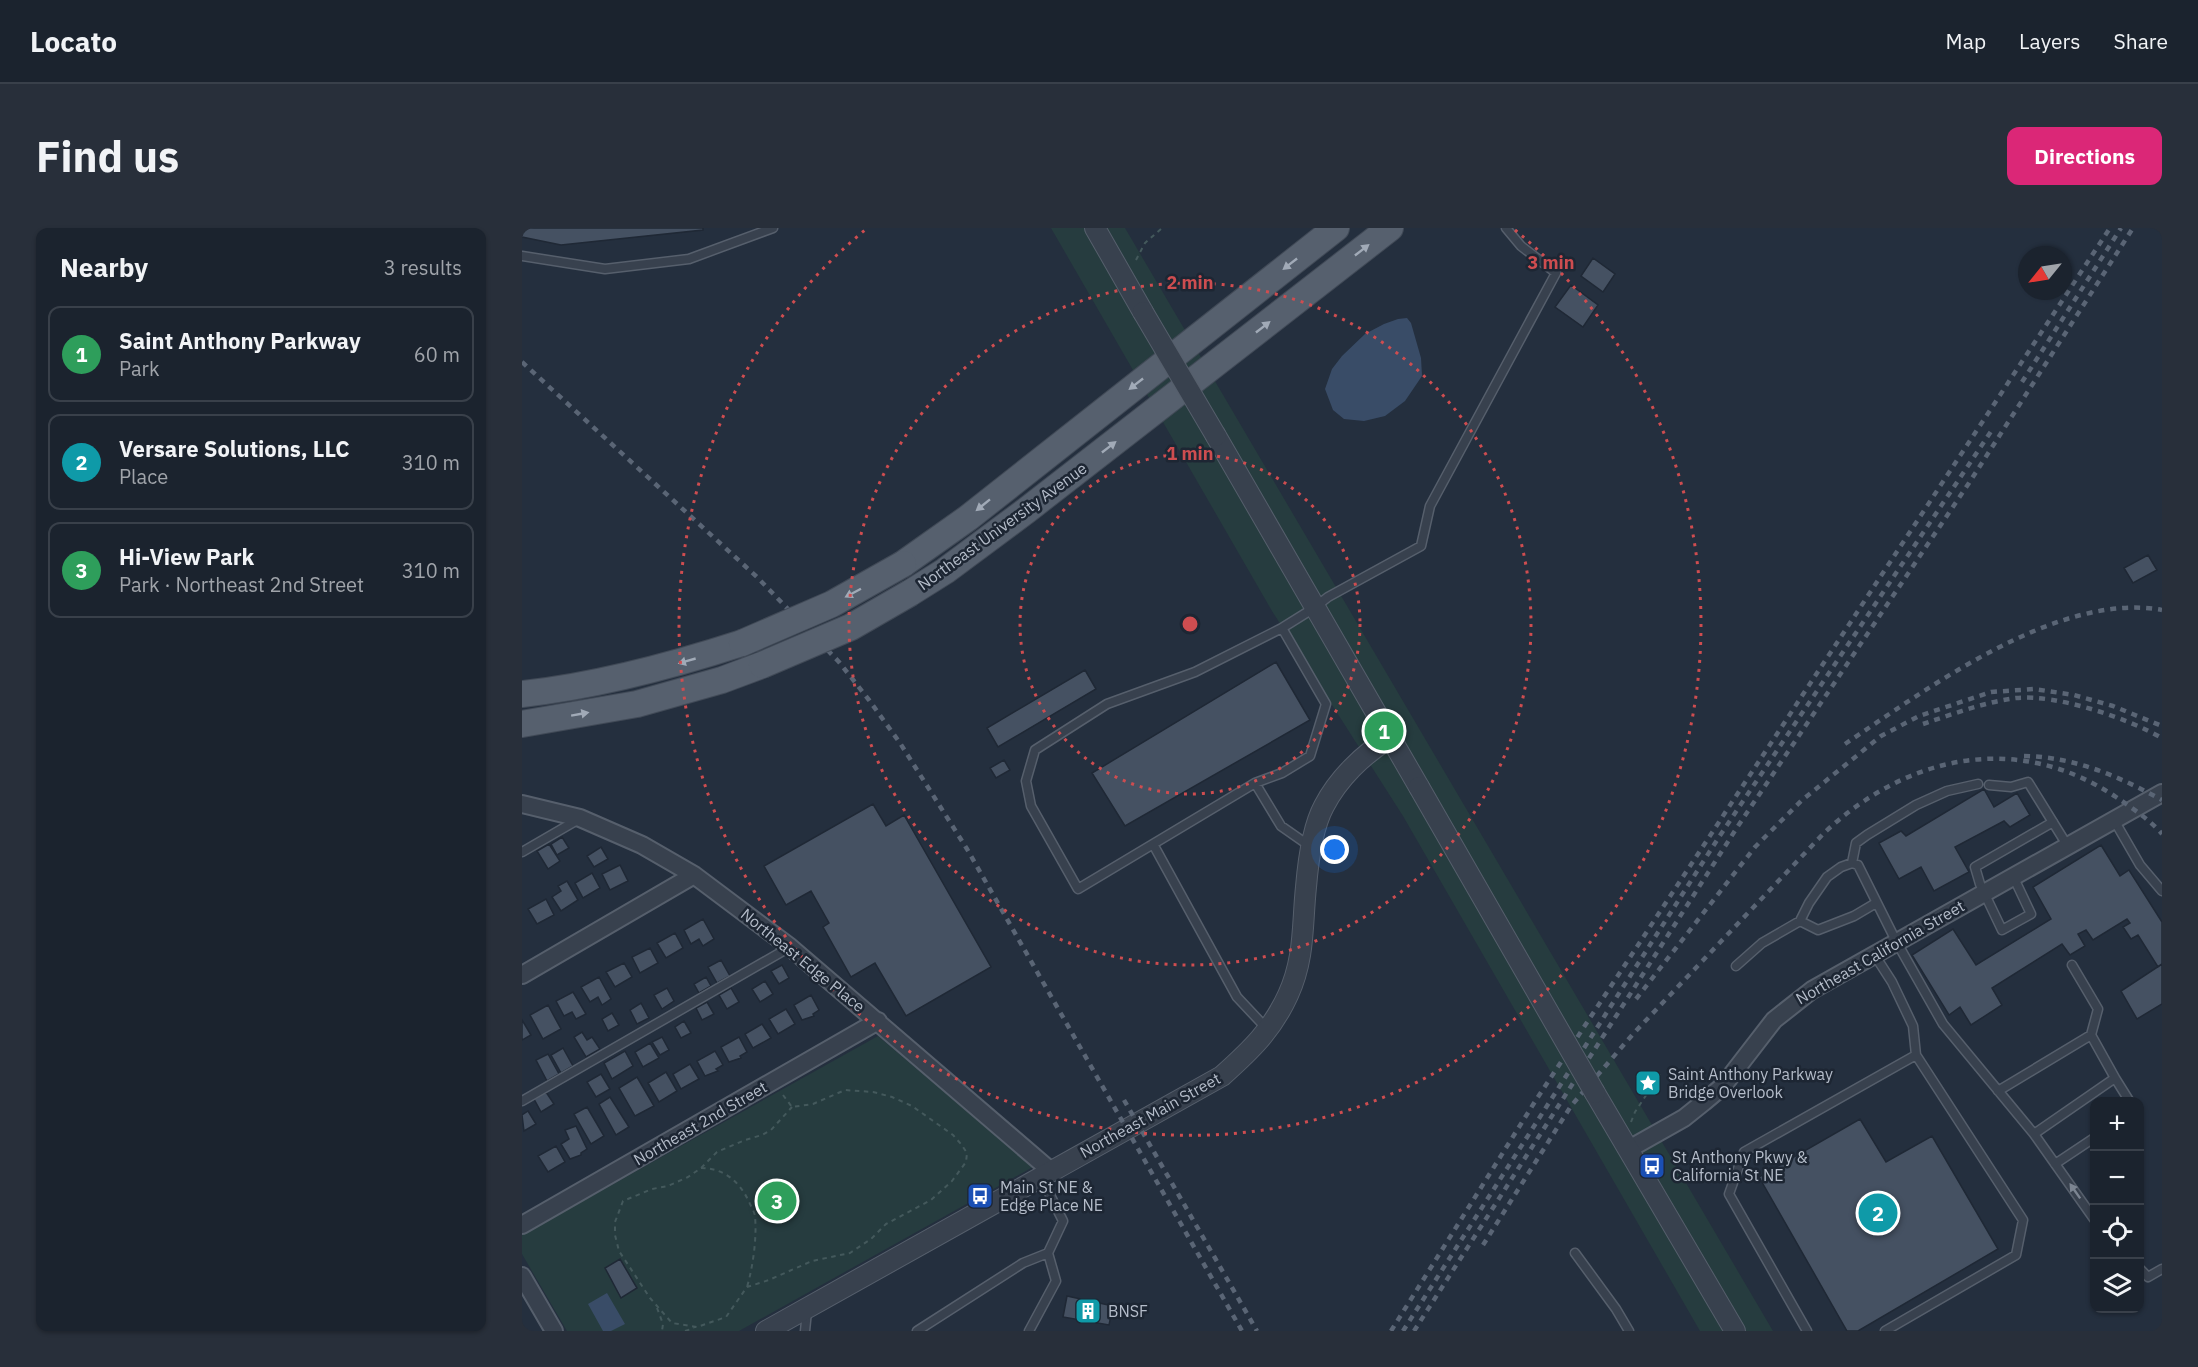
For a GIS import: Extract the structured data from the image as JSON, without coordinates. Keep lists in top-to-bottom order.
{
  "streets": {
    "main road": ["Northeast University Avenue"],
    "street": [
      "Northeast California Street",
      "Northeast Edge Place",
      "Northeast Main Street",
      "Northeast 2nd Street"
    ]
  },
  "crossings": [
    ["Northeast Edge Place", "Northeast Main Street"],
    ["Northeast Edge Place", "Northeast 2nd Street"]
  ],
  "places": {
    "place": ["Saint Anthony Parkway Bridge Overlook"],
    "bus stop": ["St Anthony Pkwy & California St NE", "Main St NE & Edge Place NE"],
    "building": ["BNSF"]
  },
  "north": "bottom left",
  "page": {
    "header": "Locato",
    "nav": ["Map", "Layers", "Share"],
    "buttons": "Directions",
    "title": "Find us",
    "heading": ["Nearby", "3 results"],
    "list": [
      {
        "mark": "1",
        "name": "Saint Anthony Parkway",
        "note": "Park",
        "value": "60 m"
      },
      {
        "mark": "2",
        "name": "Versare Solutions, LLC",
        "note": "Place",
        "value": "310 m"
      },
      {
        "mark": "3",
        "name": "Hi-View Park",
        "note": "Park · Northeast 2nd Street",
        "value": "310 m"
      }
    ],
    "pins": ["1", "3", "2"],
    "map_buttons": ["+", "−"]
  },
  "rings": ["3 min", "2 min", "1 min"]
}
